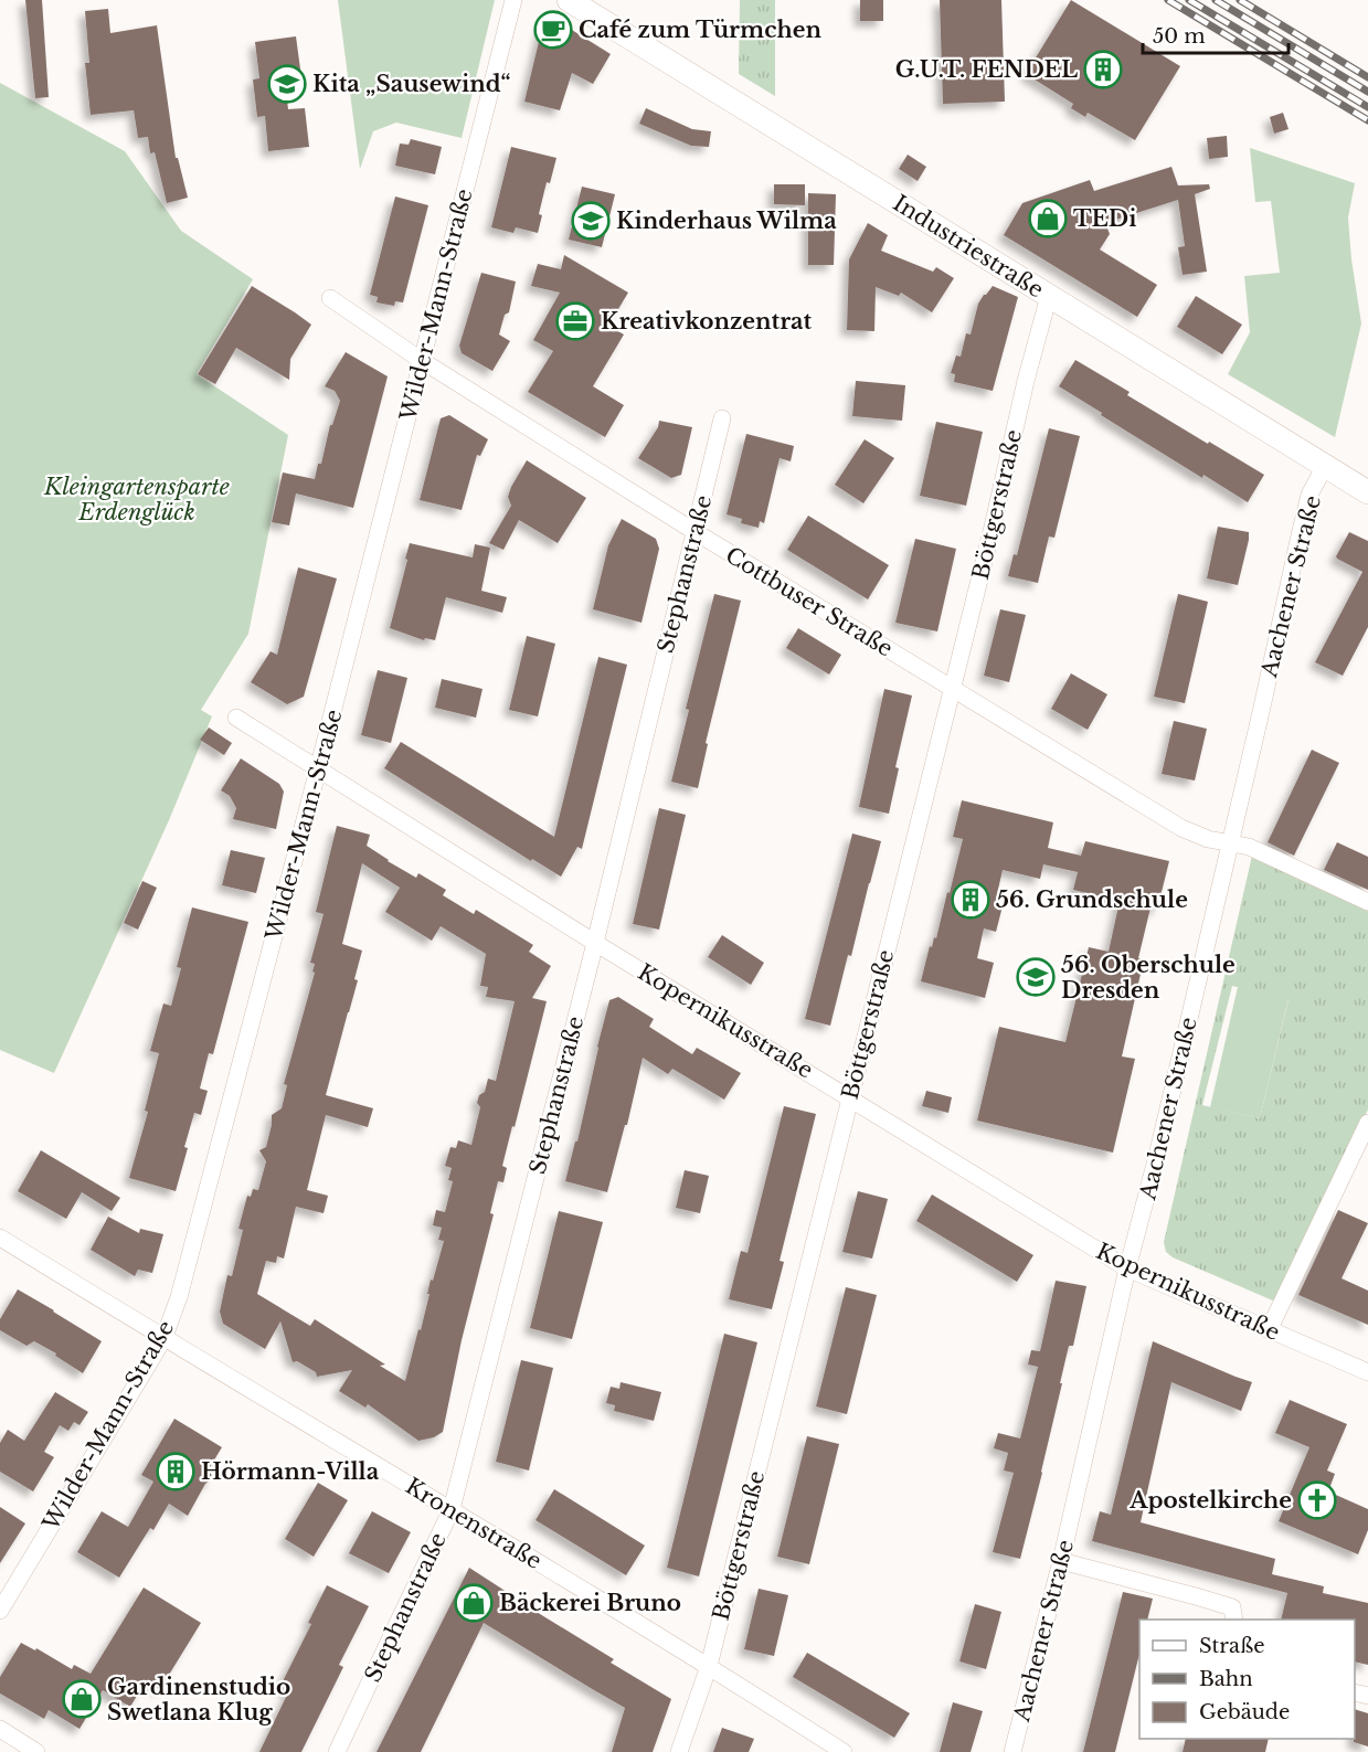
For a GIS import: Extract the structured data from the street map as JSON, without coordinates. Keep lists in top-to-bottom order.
{
  "streets": {
    "street": [
      "Industriestraße",
      "Wilder-Mann-Straße",
      "Böttgerstraße",
      "Stephanstraße",
      "Aachener Straße",
      "Cottbuser Straße",
      "Kopernikusstraße",
      "Kronenstraße"
    ]
  },
  "crossings": [
    ["Industriestraße", "Böttgerstraße"],
    ["Industriestraße", "Aachener Straße"],
    ["Wilder-Mann-Straße", "Cottbuser Straße"],
    ["Wilder-Mann-Straße", "Kopernikusstraße"],
    ["Wilder-Mann-Straße", "Kronenstraße"],
    ["Böttgerstraße", "Cottbuser Straße"],
    ["Böttgerstraße", "Kopernikusstraße"],
    ["Böttgerstraße", "Kronenstraße"],
    ["Stephanstraße", "Cottbuser Straße"],
    ["Stephanstraße", "Kopernikusstraße"],
    ["Stephanstraße", "Kronenstraße"],
    ["Aachener Straße", "Cottbuser Straße"],
    ["Aachener Straße", "Kopernikusstraße"]
  ],
  "parks": ["Kleingartensparte Erdenglück"],
  "places": {
    "cafe": ["Café zum Türmchen"],
    "building": ["G.U.T. FENDEL", "56. Grundschule", "Hörmann-Villa"],
    "school or university": ["Kita „Sausewind“", "Kinderhaus Wilma", "56. Oberschule Dresden"],
    "shop": ["TEDi", "Bäckerei Bruno", "Gardinenstudio Swetlana Klug"],
    "office": ["Kreativkonzentrat"],
    "church": ["Apostelkirche"]
  },
  "legend": ["Straße", "Bahn", "Gebäude"],
  "scale_bar": "50 m"
}
